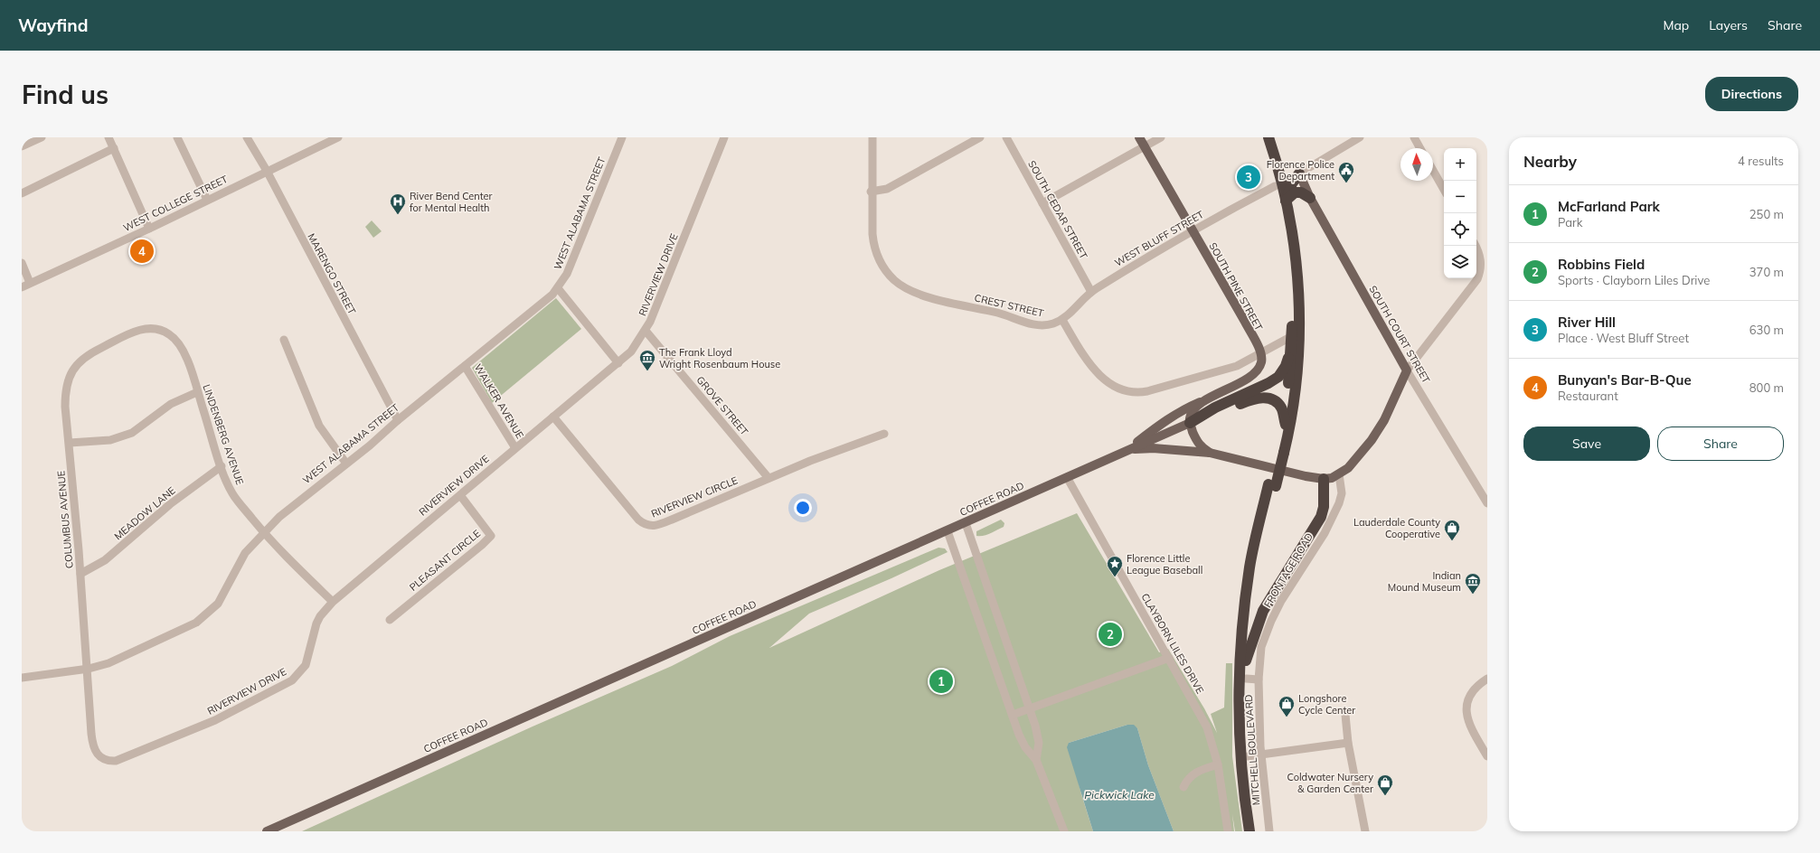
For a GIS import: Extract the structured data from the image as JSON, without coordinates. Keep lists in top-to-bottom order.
{
  "streets": {
    "main road": ["SOUTH PINE STREET", "SOUTH COURT STREET", "COFFEE ROAD"],
    "street": [
      "WEST COLLEGE STREET",
      "SOUTH CEDAR STREET",
      "WEST ALABAMA STREET",
      "WEST BLUFF STREET",
      "MARENGO STREET",
      "RIVERVIEW DRIVE",
      "CREST STREET",
      "WALKER AVENUE",
      "GROVE STREET",
      "LINDENBERG AVENUE",
      "RIVERVIEW CIRCLE",
      "MEADOW LANE",
      "COLUMBUS AVENUE",
      "PLEASANT CIRCLE",
      "FRONTAGE ROAD",
      "CLAYBORN LILES DRIVE",
      "MITCHELL BOULEVARD"
    ]
  },
  "crossings": [
    ["WEST COLLEGE STREET", "MARENGO STREET"],
    ["SOUTH CEDAR STREET", "WEST BLUFF STREET"],
    ["WEST ALABAMA STREET", "MARENGO STREET"],
    ["WEST ALABAMA STREET", "WALKER AVENUE"],
    ["WEST ALABAMA STREET", "LINDENBERG AVENUE"],
    ["WEST ALABAMA STREET", "COLUMBUS AVENUE"],
    ["WEST BLUFF STREET", "SOUTH PINE STREET"],
    ["WEST BLUFF STREET", "CREST STREET"],
    ["RIVERVIEW DRIVE", "WALKER AVENUE"],
    ["RIVERVIEW DRIVE", "GROVE STREET"],
    ["RIVERVIEW DRIVE", "LINDENBERG AVENUE"],
    ["RIVERVIEW DRIVE", "RIVERVIEW CIRCLE"],
    ["RIVERVIEW DRIVE", "COLUMBUS AVENUE"],
    ["RIVERVIEW DRIVE", "PLEASANT CIRCLE"],
    ["GROVE STREET", "RIVERVIEW CIRCLE"],
    ["LINDENBERG AVENUE", "MEADOW LANE"],
    ["LINDENBERG AVENUE", "COLUMBUS AVENUE"],
    ["COFFEE ROAD", "CLAYBORN LILES DRIVE"],
    ["MEADOW LANE", "COLUMBUS AVENUE"],
    ["FRONTAGE ROAD", "MITCHELL BOULEVARD"]
  ],
  "water": ["Pickwick Lake"],
  "places": {
    "public building": ["Florence Police Department"],
    "hospital": ["River Bend Center for Mental Health"],
    "museum": ["The Frank Lloyd Wright Rosenbaum House", "Indian Mound Museum"],
    "shop": ["Lauderdale County Cooperative", "Longshore Cycle Center", "Coldwater Nursery & Garden Center"],
    "place": ["Florence Little League Baseball"]
  },
  "north": "top",
  "page": {
    "header": "Wayfind",
    "nav": ["Map", "Layers", "Share"],
    "buttons": [
      "Directions",
      ["Save", "Share"]
    ],
    "title": "Find us",
    "heading": ["Nearby", "4 results"],
    "map_buttons": ["+", "−"],
    "pins": [
      "3",
      "4",
      "2",
      "1"
    ],
    "list": [
      {
        "mark": "1",
        "name": "McFarland Park",
        "note": "Park",
        "value": "250 m"
      },
      {
        "mark": "2",
        "name": "Robbins Field",
        "note": "Sports · Clayborn Liles Drive",
        "value": "370 m"
      },
      {
        "mark": "3",
        "name": "River Hill",
        "note": "Place · West Bluff Street",
        "value": "630 m"
      },
      {
        "mark": "4",
        "name": "Bunyan's Bar-B-Que",
        "note": "Restaurant",
        "value": "800 m"
      }
    ]
  }
}
